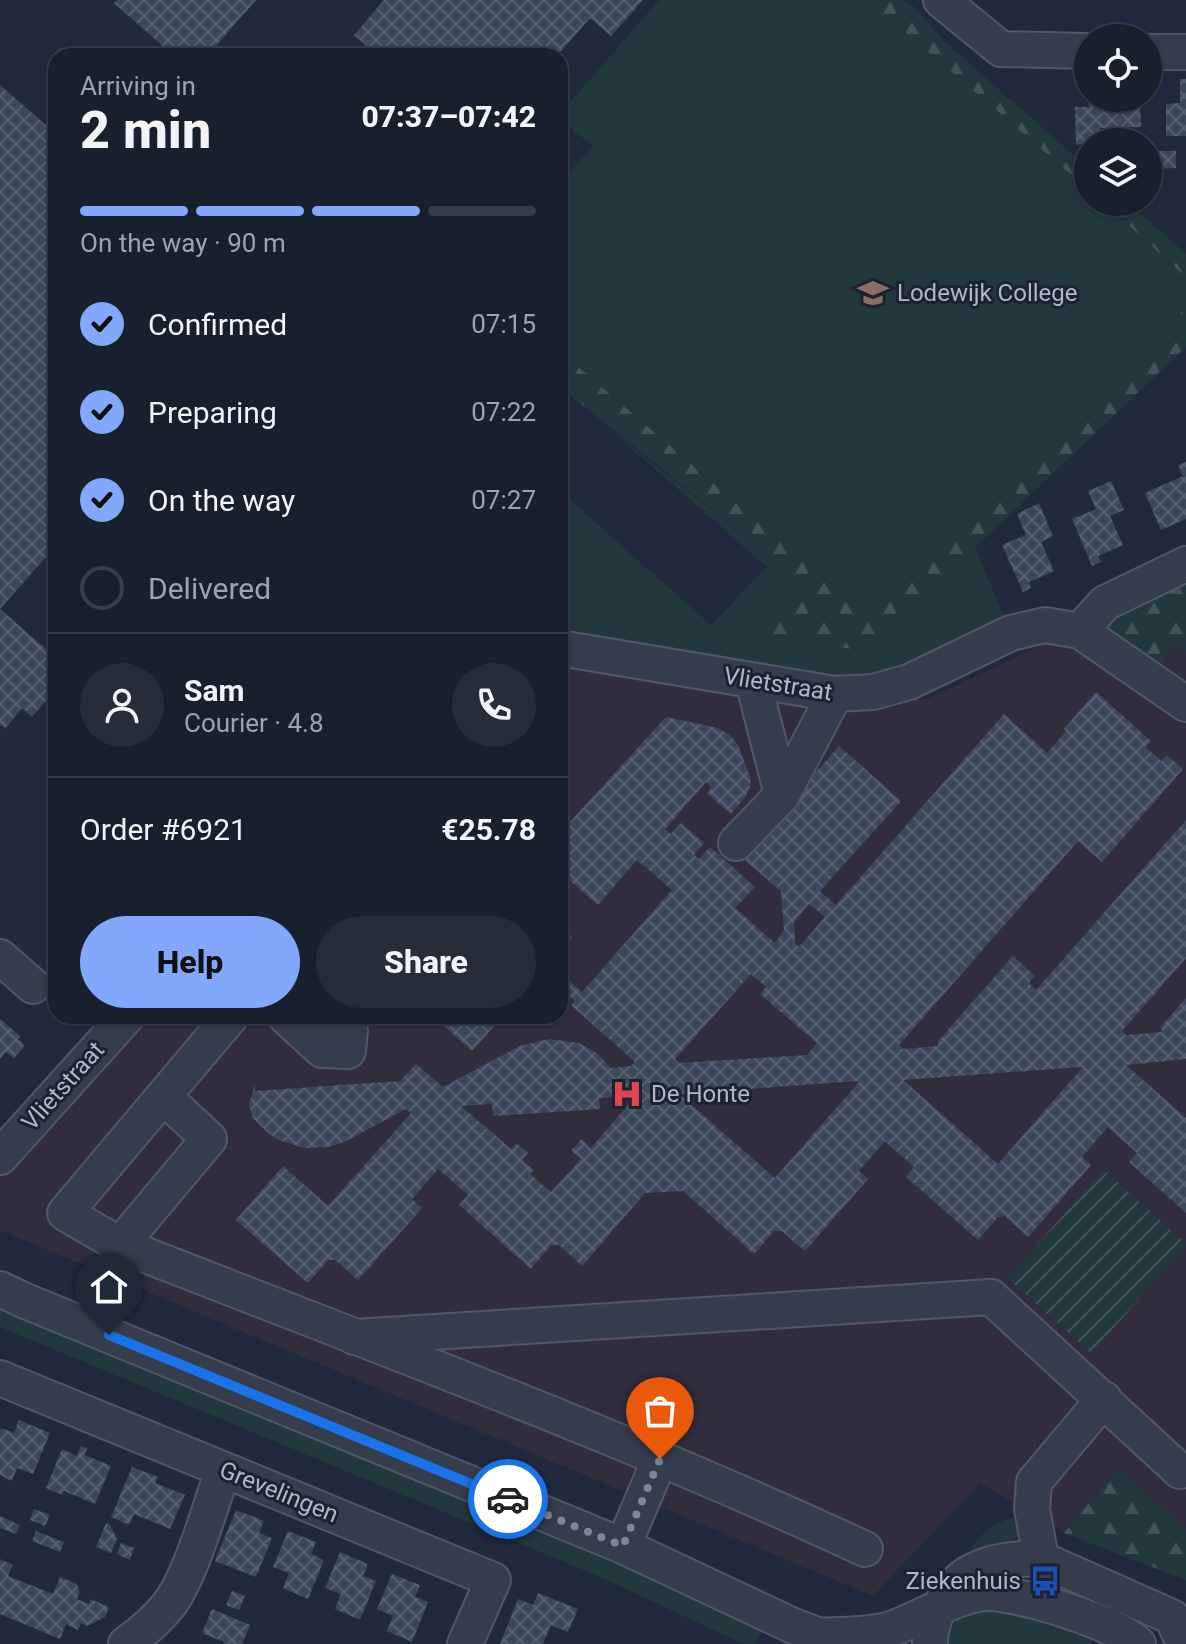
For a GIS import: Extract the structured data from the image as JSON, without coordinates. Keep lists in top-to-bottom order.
{
  "streets": {
    "street": ["Vlietstraat", "Grevelingen"]
  },
  "places": {
    "school or university": ["Lodewijk College"],
    "hospital": ["De Honte"],
    "bus stop": ["Ziekenhuis"]
  },
  "page": {
    "heading": ["2 min", "Arriving in", "07:37–07:42"],
    "panel": [
      "Sam",
      "Courier · 4.8",
      "Order #6921",
      "€25.78"
    ],
    "bar": "On the way · 90 m",
    "list": [
      ["Confirmed", "07:15"],
      ["Preparing", "07:22"],
      ["On the way", "07:27"],
      "Delivered"
    ],
    "buttons": ["Help", "Share"]
  }
}
